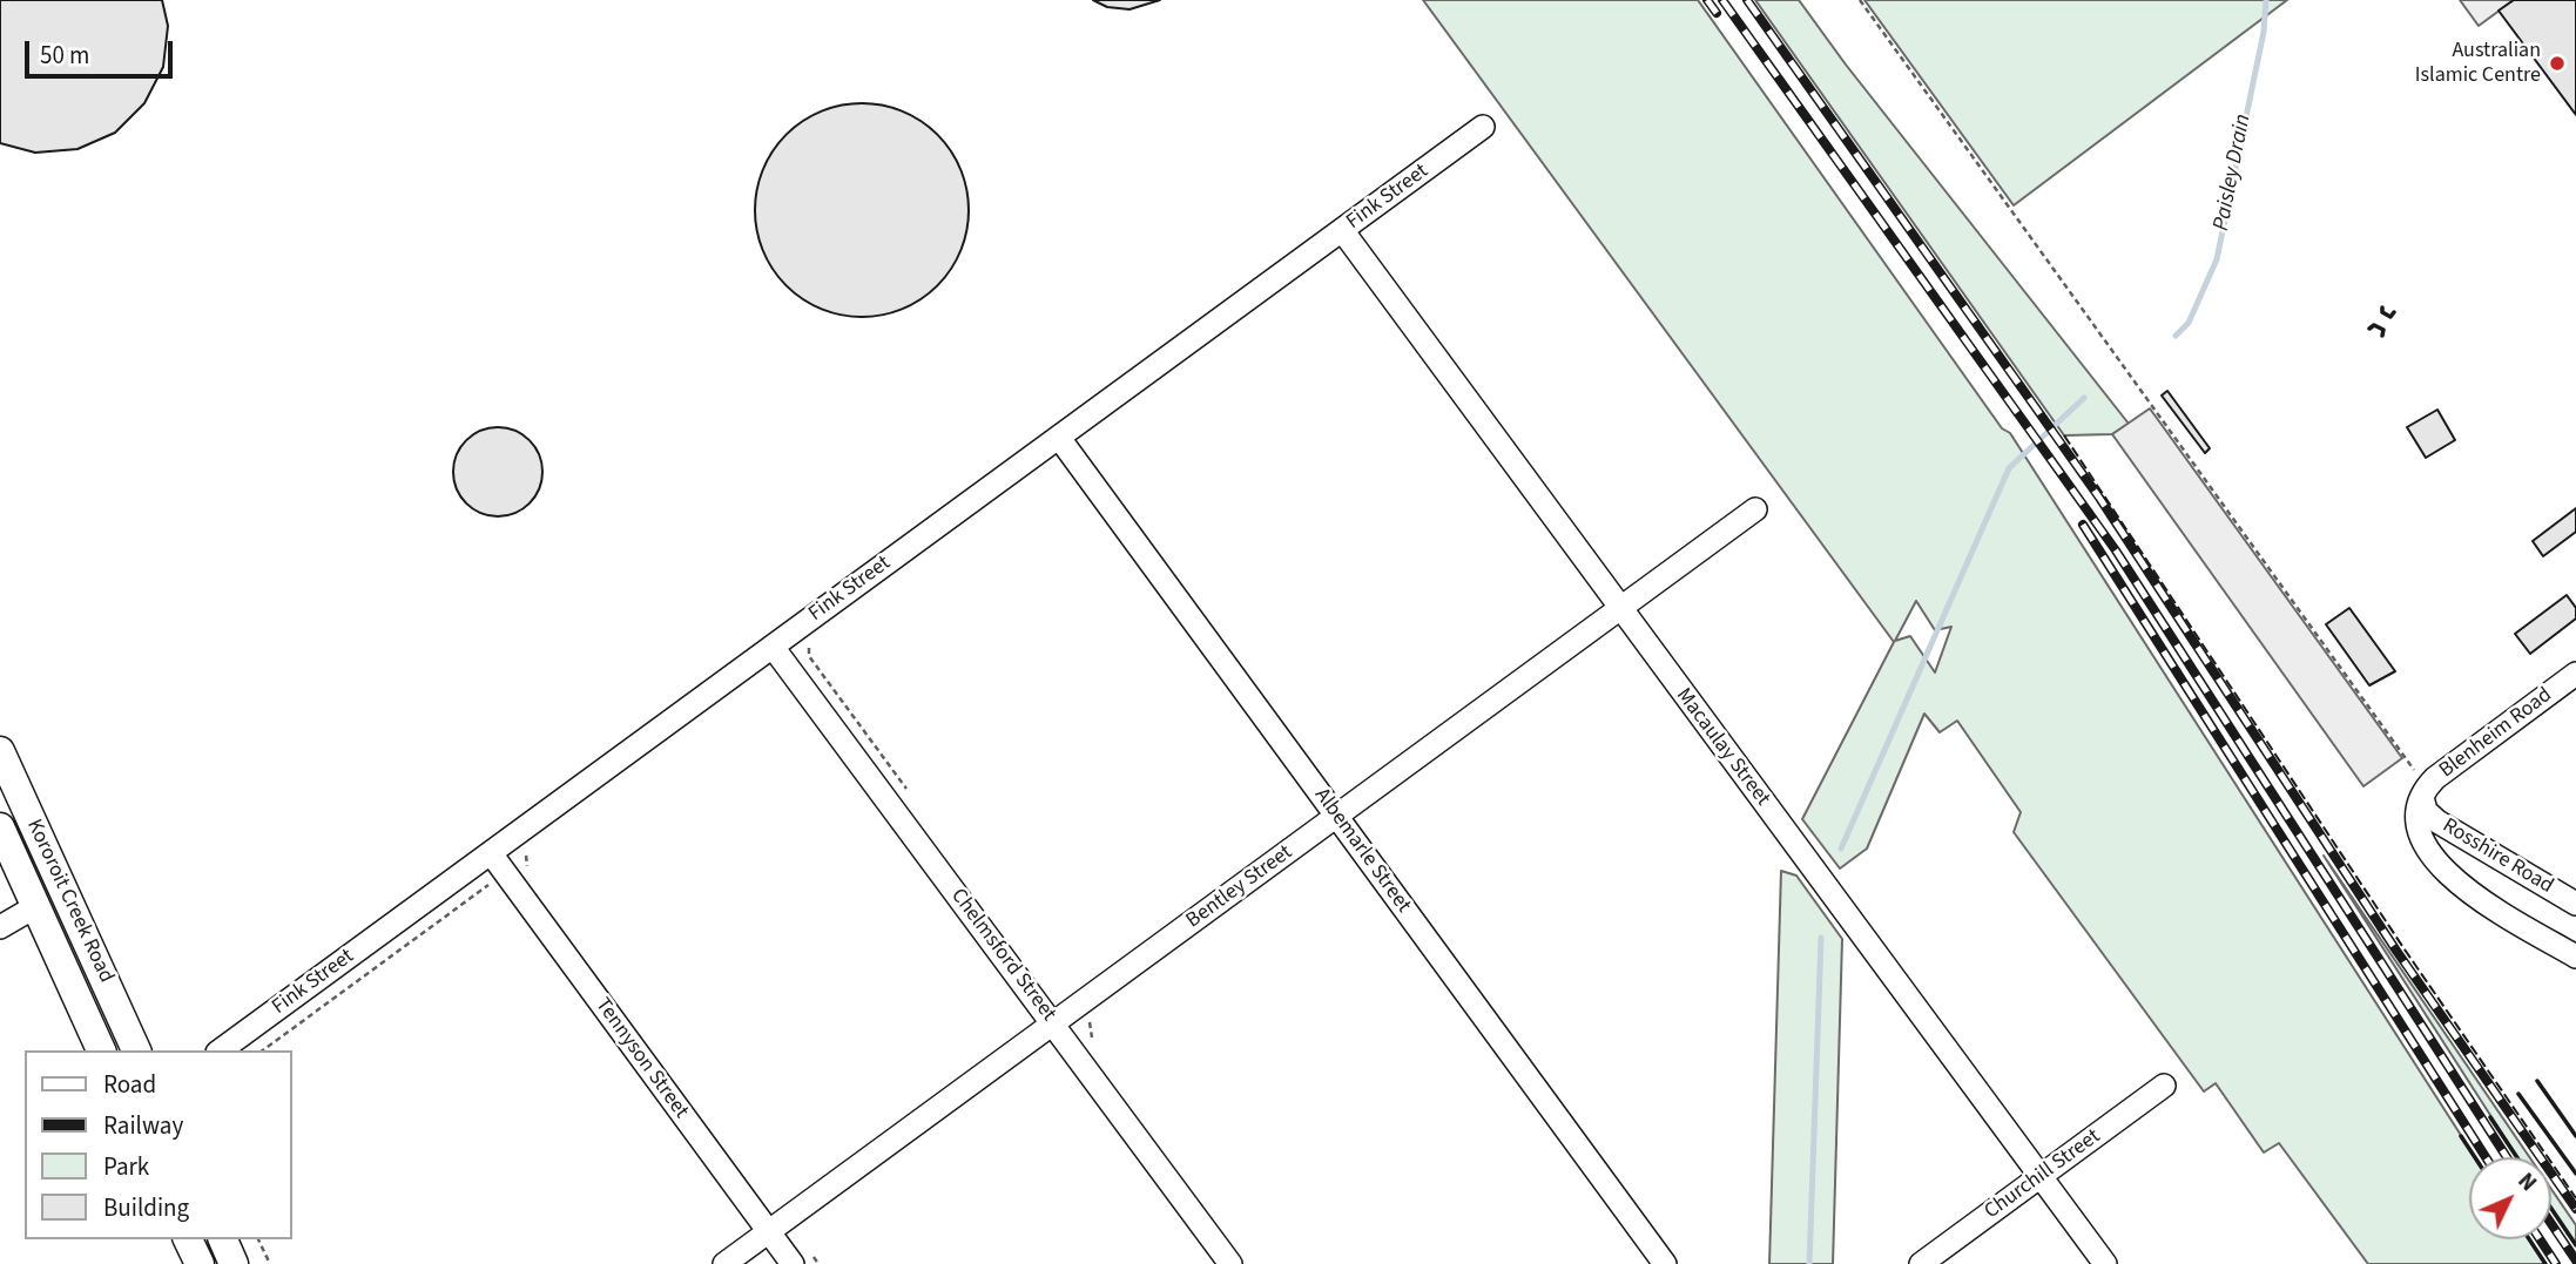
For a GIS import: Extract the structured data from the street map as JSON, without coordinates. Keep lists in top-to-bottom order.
{
  "streets": {
    "main road": ["Kororoit Creek Road"],
    "street": [
      "Fink Street",
      "Blenheim Road",
      "Macaulay Street",
      "Albemarle Street",
      "Rosshire Road",
      "Bentley Street",
      "Chelmsford Street",
      "Tennyson Street",
      "Churchill Street"
    ]
  },
  "crossings": [
    ["Fink Street", "Macaulay Street"],
    ["Fink Street", "Albemarle Street"],
    ["Fink Street", "Chelmsford Street"],
    ["Fink Street", "Tennyson Street"],
    ["Blenheim Road", "Rosshire Road"],
    ["Macaulay Street", "Bentley Street"],
    ["Macaulay Street", "Churchill Street"],
    ["Albemarle Street", "Bentley Street"],
    ["Bentley Street", "Chelmsford Street"],
    ["Bentley Street", "Tennyson Street"]
  ],
  "water": ["Paisley Drain"],
  "places": ["Australian Islamic Centre"],
  "legend": [
    "Road",
    "Railway",
    "Park",
    "Building"
  ],
  "scale_bar": "50 m",
  "north": "top right"
}
